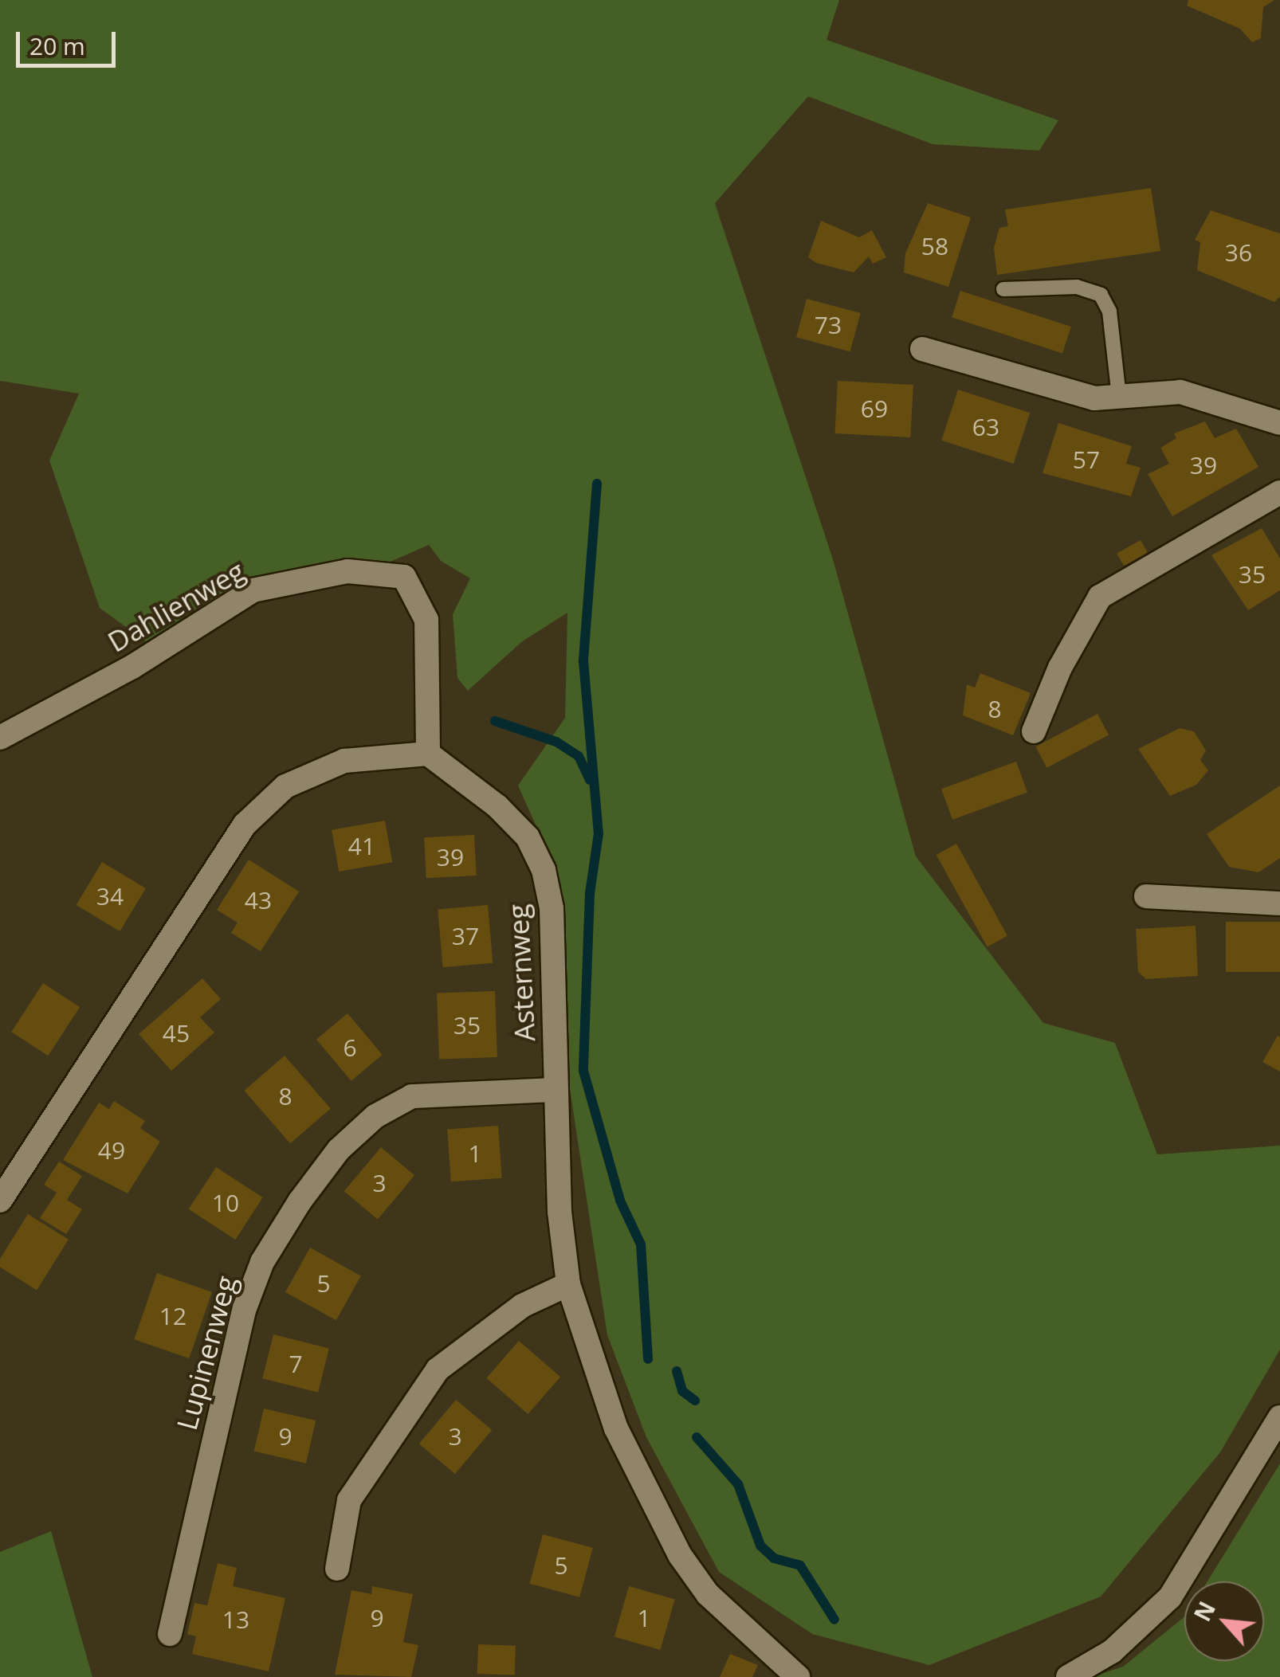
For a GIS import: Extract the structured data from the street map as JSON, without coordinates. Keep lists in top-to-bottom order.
{
  "streets": {
    "street": ["Dahlienweg", "Asternweg", "Lupinenweg"]
  },
  "crossings": [
    ["Dahlienweg", "Asternweg"],
    ["Asternweg", "Lupinenweg"]
  ],
  "house_numbers": [
    "58",
    "36",
    "73",
    "69",
    "63",
    "57",
    "39",
    "35",
    "8",
    "41",
    "39",
    "34",
    "43",
    "37",
    "35",
    "45",
    "6",
    "8",
    "49",
    "1",
    "3",
    "10",
    "5",
    "12",
    "7",
    "9",
    "3",
    "5",
    "9",
    "1",
    "13"
  ],
  "scale_bar": "20 m",
  "north": "top left"
}
